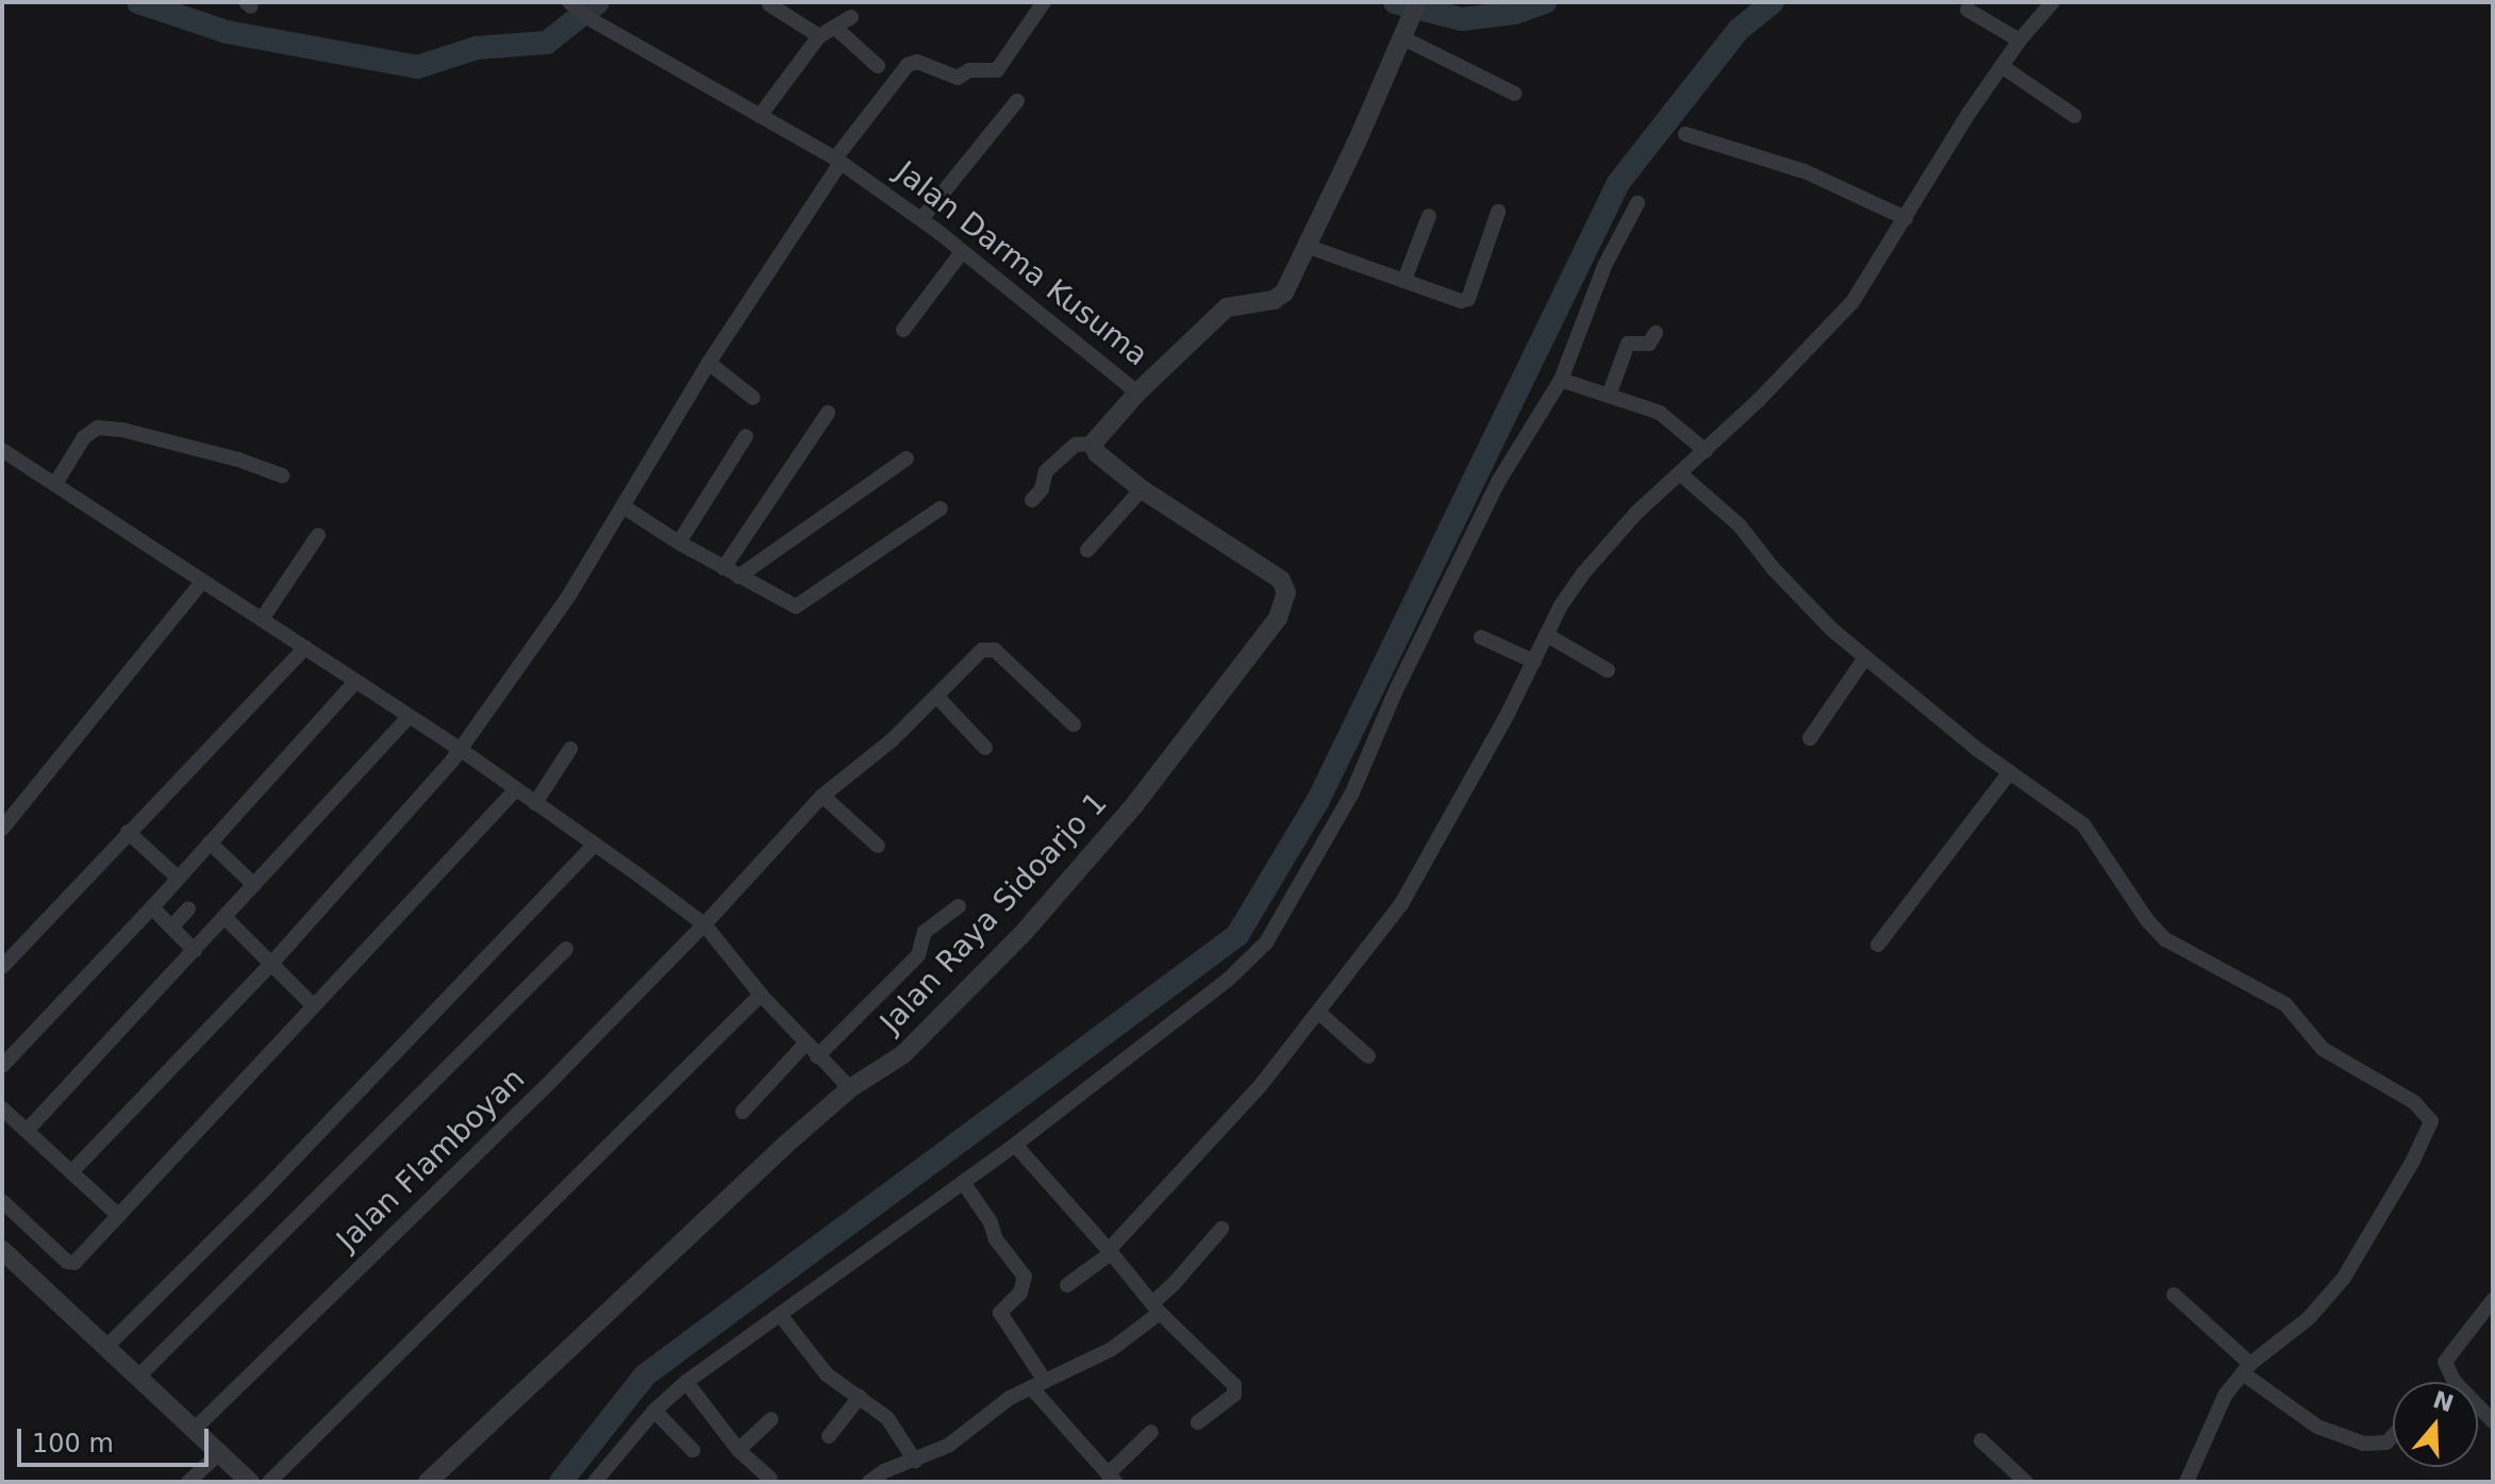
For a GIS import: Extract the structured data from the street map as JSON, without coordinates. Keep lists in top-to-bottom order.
{
  "streets": {
    "street": ["Jalan Darma Kusuma", "Jalan Raya Sidoarjo 1", "Jalan Flamboyan"]
  },
  "scale_bar": "100 m",
  "north": "top"
}
